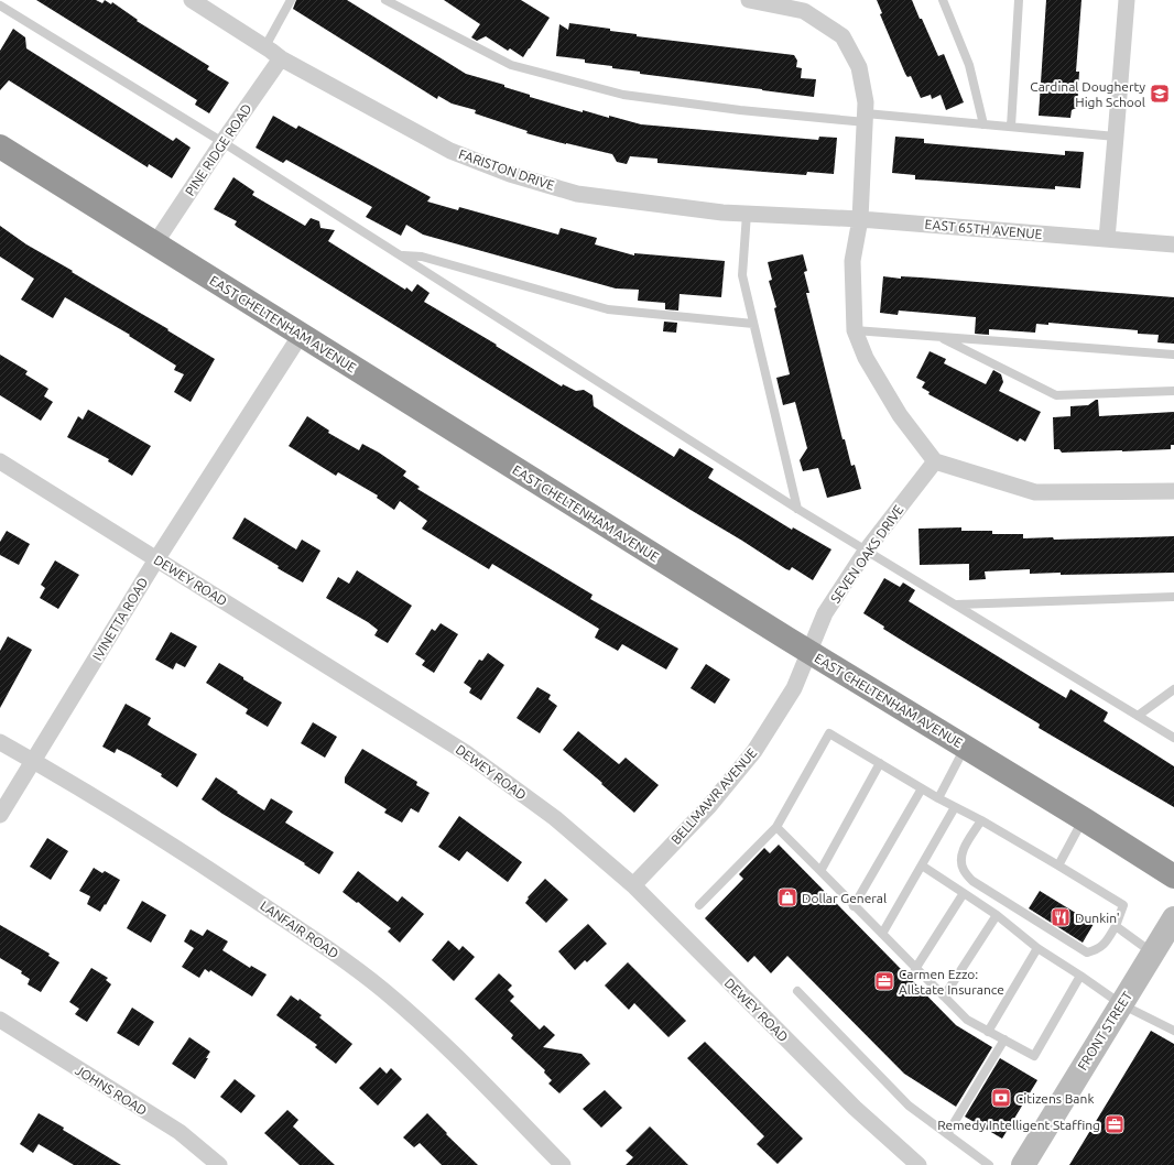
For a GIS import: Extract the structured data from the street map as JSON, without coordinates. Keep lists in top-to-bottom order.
{
  "streets": {
    "highway": ["EAST CHELTENHAM AVENUE"],
    "street": [
      "PINE RIDGE ROAD",
      "FARISTON DRIVE",
      "EAST 65TH AVENUE",
      "SEVEN OAKS DRIVE",
      "DEWEY ROAD",
      "IVINETTA ROAD",
      "BELLMAWR AVENUE",
      "LANFAIR ROAD",
      "FRONT STREET",
      "JOHNS ROAD"
    ]
  },
  "crossings": [
    ["PINE RIDGE ROAD", "FARISTON DRIVE"],
    ["PINE RIDGE ROAD", "EAST CHELTENHAM AVENUE"],
    ["FARISTON DRIVE", "EAST 65TH AVENUE"],
    ["EAST CHELTENHAM AVENUE", "SEVEN OAKS DRIVE"],
    ["EAST CHELTENHAM AVENUE", "IVINETTA ROAD"],
    ["EAST CHELTENHAM AVENUE", "BELLMAWR AVENUE"],
    ["SEVEN OAKS DRIVE", "BELLMAWR AVENUE"],
    ["DEWEY ROAD", "IVINETTA ROAD"],
    ["DEWEY ROAD", "BELLMAWR AVENUE"],
    ["IVINETTA ROAD", "LANFAIR ROAD"]
  ],
  "places": {
    "school or university": ["Cardinal Dougherty High School"],
    "shop": ["Dollar General"],
    "restaurant": ["Dunkin'"],
    "office": ["Carmen Ezzo: Allstate Insurance", "Remedy Intelligent Staffing"],
    "bank": ["Citizens Bank"]
  }
}
